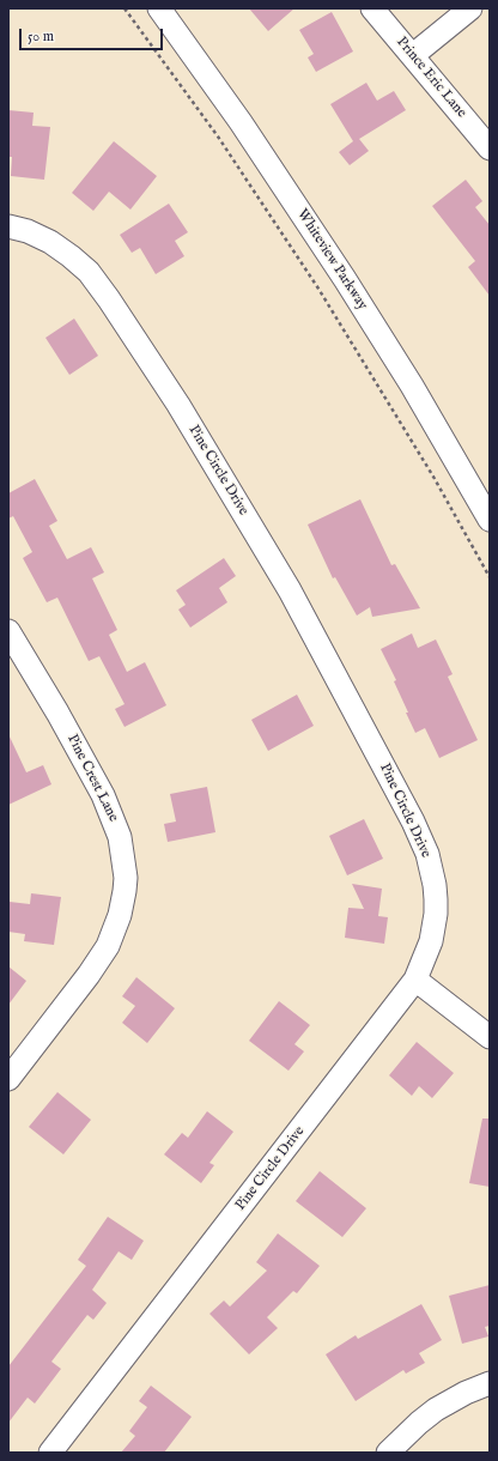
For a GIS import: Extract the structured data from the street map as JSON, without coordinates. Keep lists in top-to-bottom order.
{
  "streets": {
    "street": [
      "Prince Eric Lane",
      "Whiteview Parkway",
      "Pine Circle Drive",
      "Pine Crest Lane"
    ]
  },
  "scale_bar": "50 m"
}
